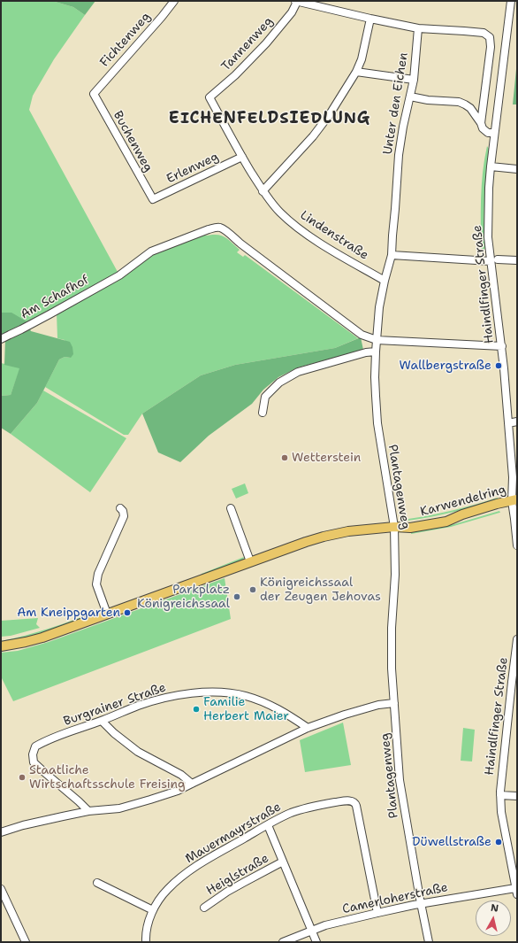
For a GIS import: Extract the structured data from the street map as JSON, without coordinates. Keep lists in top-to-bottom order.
{
  "streets": {
    "main road": ["Karwendelring"],
    "street": [
      "Fichtenweg",
      "Tannenweg",
      "Unter den Eichen",
      "Buchenweg",
      "Erlenweg",
      "Lindenstraße",
      "Haindlfinger Straße",
      "Am Schafhof",
      "Plantagenweg",
      "Burgrainer Straße",
      "Mauermayrstraße",
      "Heiglstraße",
      "Camerloherstraße"
    ]
  },
  "crossings": [
    ["Fichtenweg", "Buchenweg"],
    ["Tannenweg", "Lindenstraße"],
    ["Unter den Eichen", "Lindenstraße"],
    ["Unter den Eichen", "Am Schafhof"],
    ["Unter den Eichen", "Plantagenweg"],
    ["Buchenweg", "Erlenweg"],
    ["Erlenweg", "Lindenstraße"],
    ["Haindlfinger Straße", "Karwendelring"],
    ["Haindlfinger Straße", "Camerloherstraße"],
    ["Am Schafhof", "Plantagenweg"],
    ["Plantagenweg", "Karwendelring"],
    ["Plantagenweg", "Camerloherstraße"],
    ["Mauermayrstraße", "Heiglstraße"],
    ["Mauermayrstraße", "Camerloherstraße"],
    ["Heiglstraße", "Camerloherstraße"]
  ],
  "districts": ["EICHENFELDSIEDLUNG"],
  "places": [
    "Wallbergstraße",
    "Wetterstein",
    "Königreichssaal der Zeugen Jehovas",
    "Parkplatz Königreichssaal",
    "Am Kneippgarten",
    "Familie Herbert Maier",
    "Staatliche Wirtschaftsschule Freising",
    "Düwellstraße"
  ],
  "north": "top"
}
